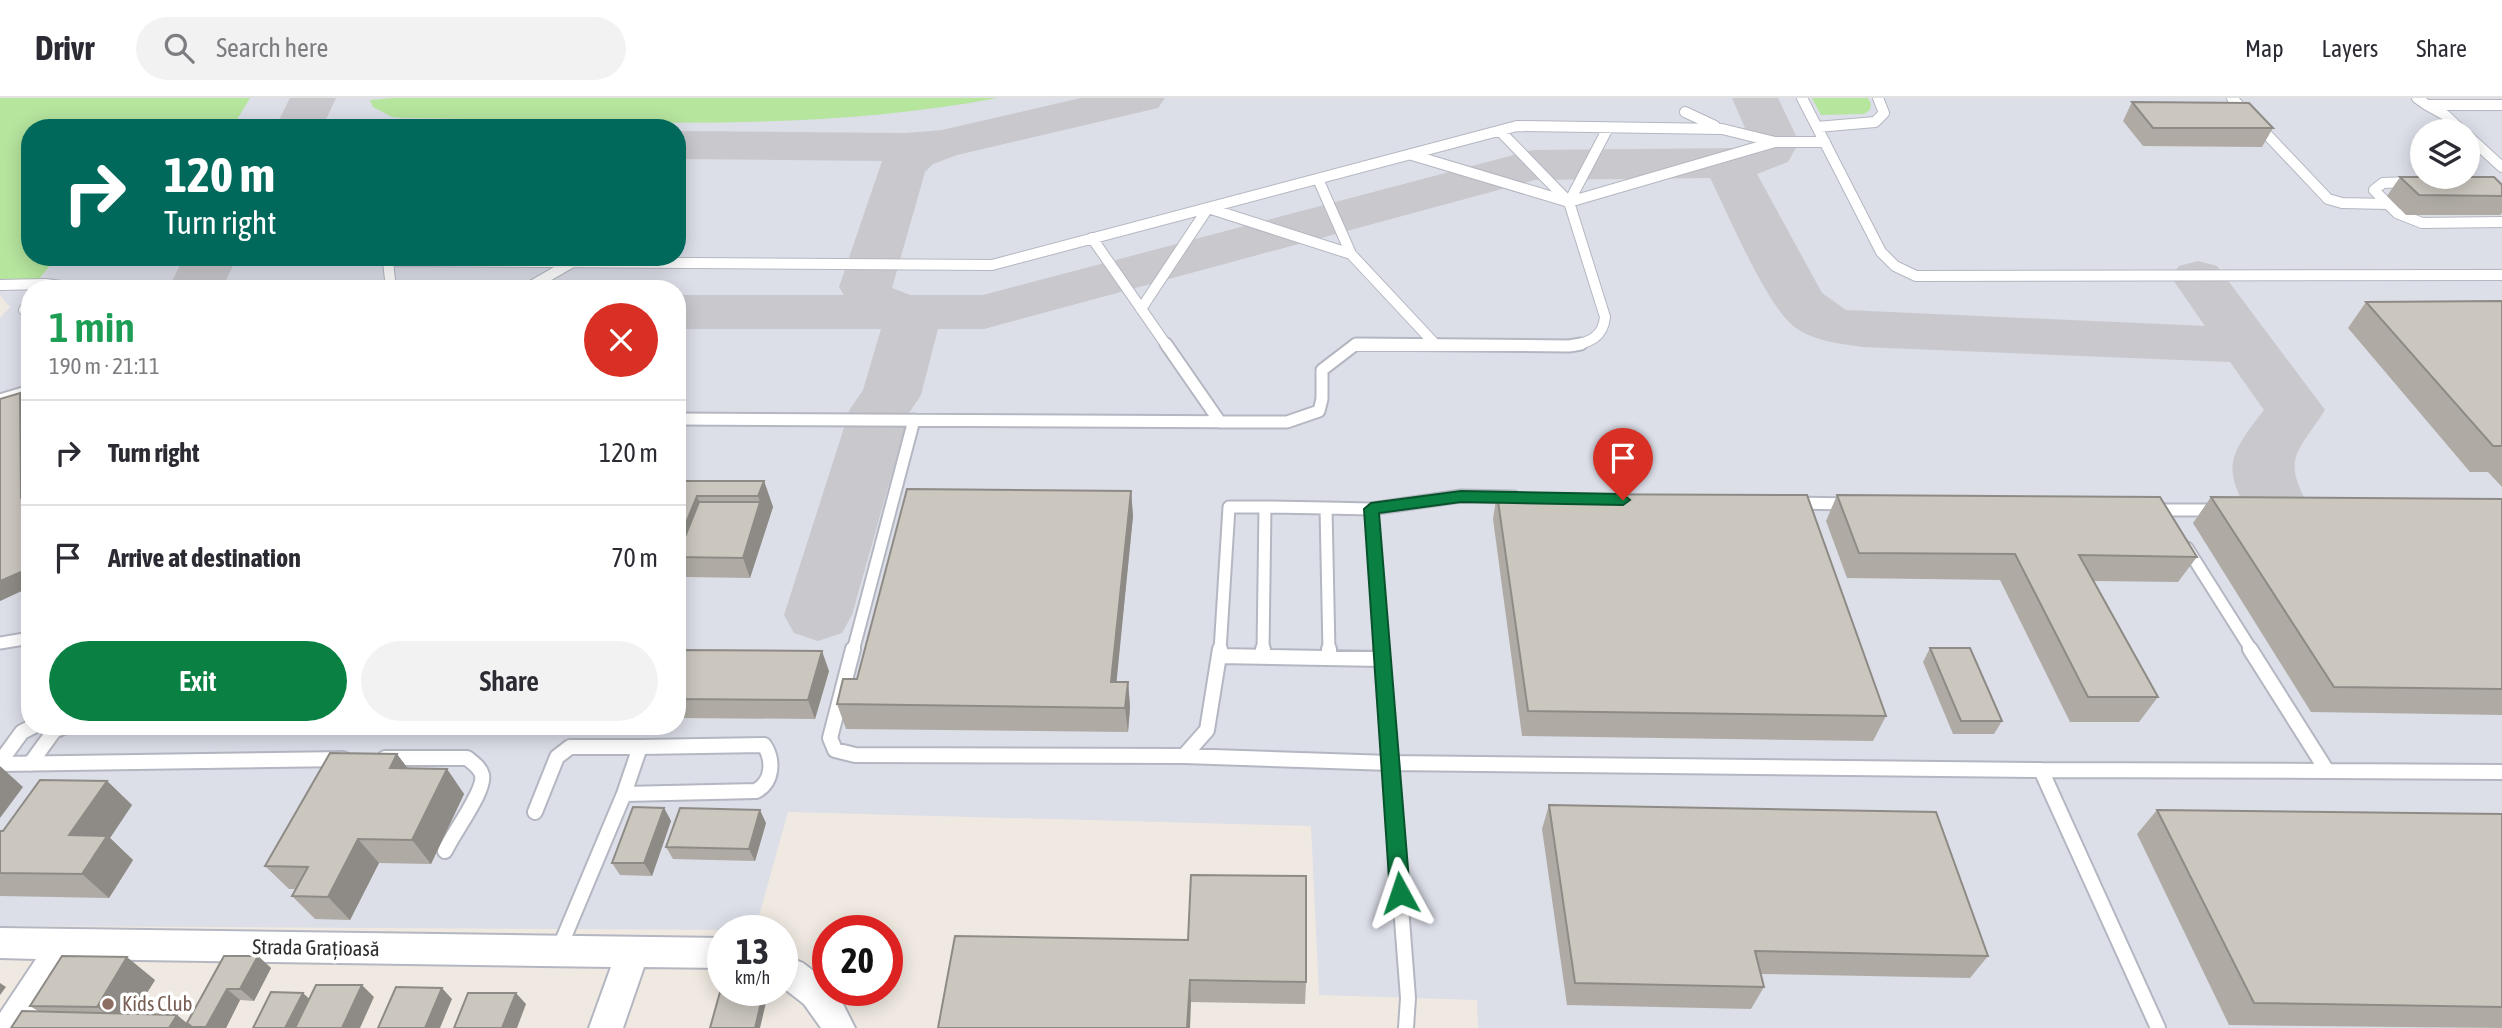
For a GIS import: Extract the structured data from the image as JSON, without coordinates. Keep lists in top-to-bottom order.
{
  "streets": {
    "street": ["Strada Grațioasă"]
  },
  "places": ["Kids Club"],
  "page": {
    "header": "Drivr",
    "search": "Search here",
    "nav": ["Map", "Layers", "Share"],
    "turn": ["120 m", "Turn right"],
    "heading": ["1 min", "190 m · 21:11"],
    "list": [
      {
        "name": "Turn right",
        "value": "120 m"
      },
      {
        "name": "Arrive at destination",
        "value": "70 m"
      }
    ],
    "buttons": ["Exit", "Share"],
    "speed": "13 km/h",
    "limit": "20"
  }
}
